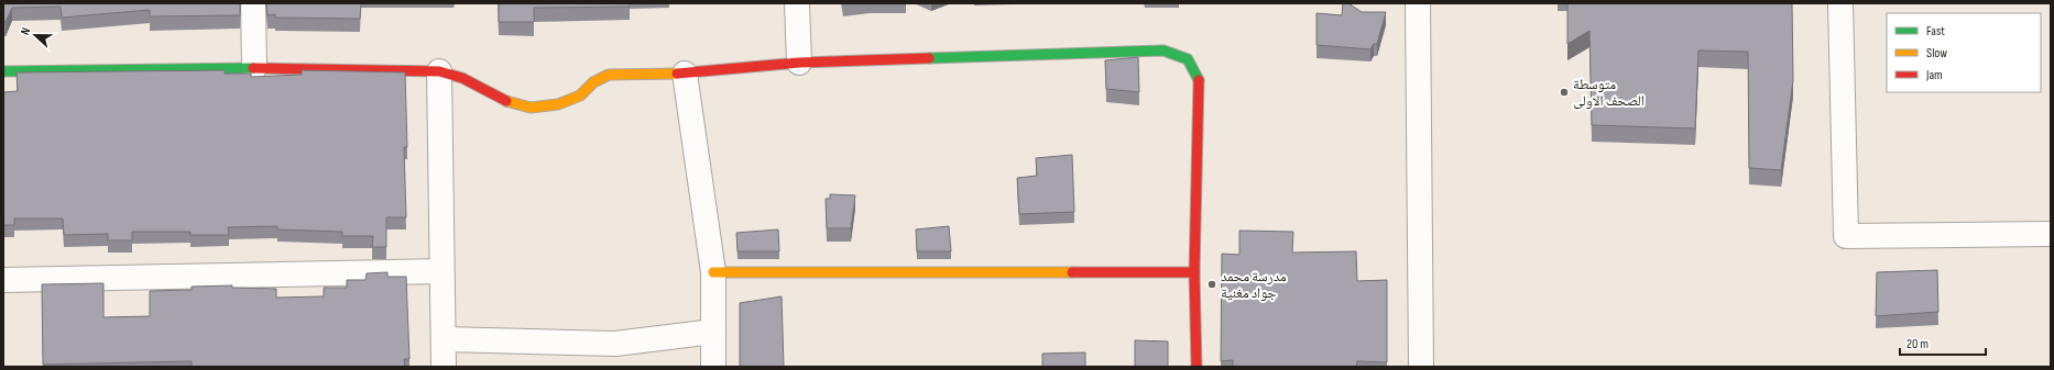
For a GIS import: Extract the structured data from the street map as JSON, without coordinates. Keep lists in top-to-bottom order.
{
  "places": ["متوسطة الصحف الاولى", "مدرسة محمد جواد مغنية"],
  "legend": ["Fast", "Slow", "Jam"],
  "scale_bar": "20 m",
  "north": "left"
}
